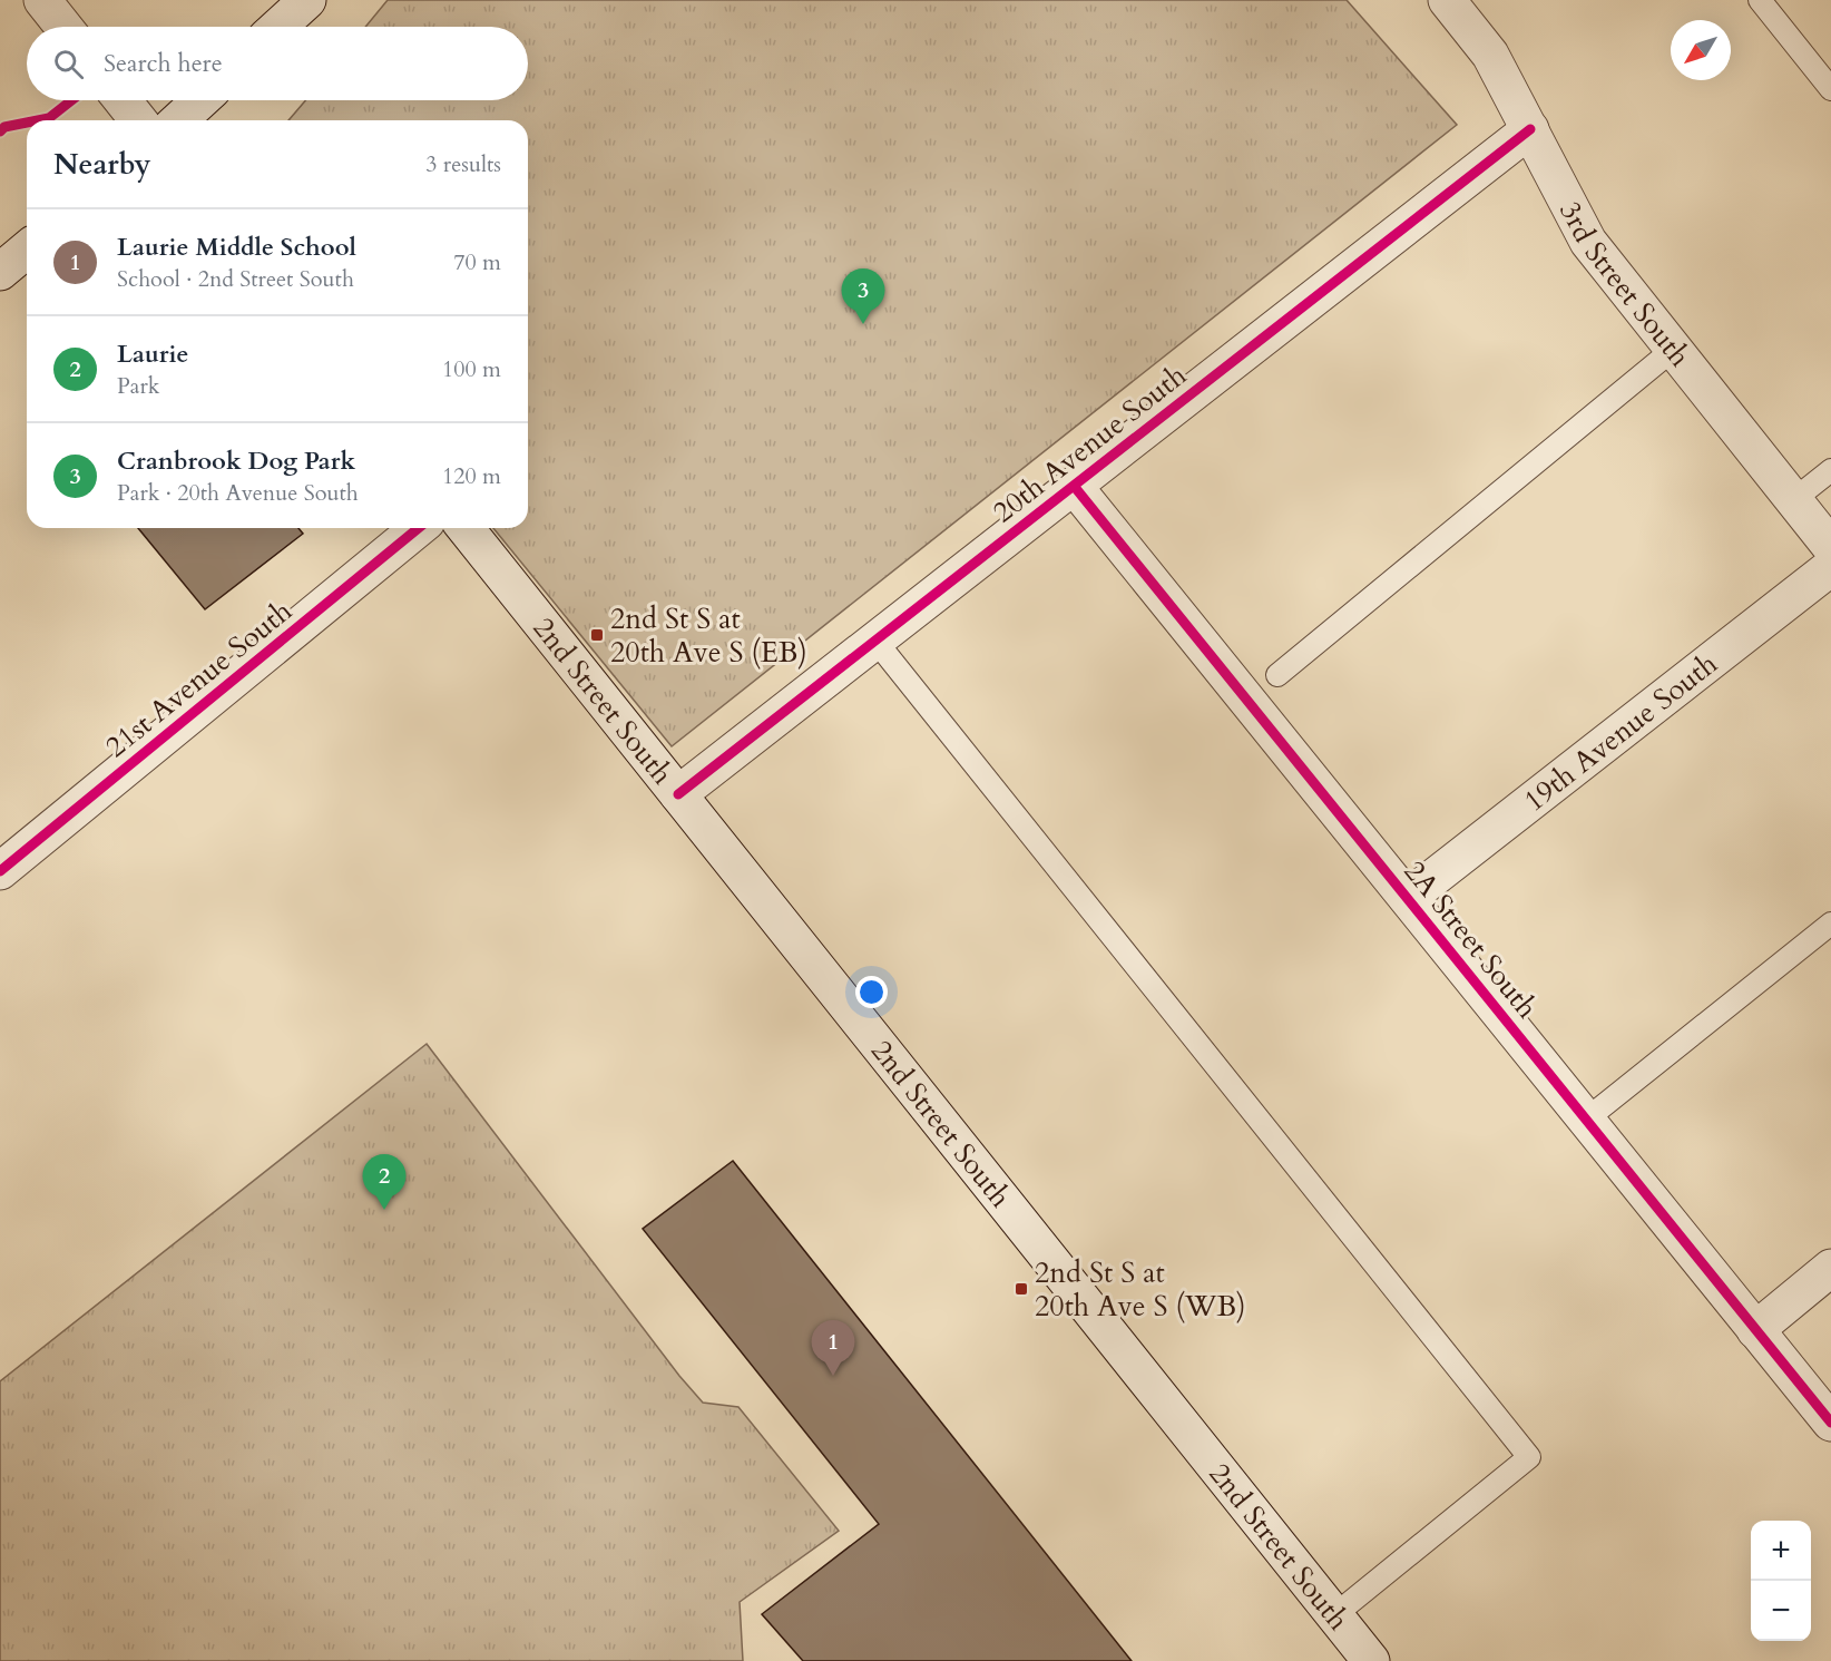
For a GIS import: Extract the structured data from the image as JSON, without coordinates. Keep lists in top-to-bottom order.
{
  "streets": {
    "street": [
      "3rd Street South",
      "20th Avenue South",
      "21st Avenue South",
      "2nd Street South",
      "19th Avenue South",
      "2A Street South"
    ]
  },
  "crossings": [
    ["3rd Street South", "20th Avenue South"],
    ["20th Avenue South", "2nd Street South"],
    ["20th Avenue South", "2A Street South"],
    ["19th Avenue South", "2A Street South"]
  ],
  "places": {
    "transit": ["2nd St S at 20th Ave S (EB)", "2nd St S at 20th Ave S (WB)"]
  },
  "north": "bottom left",
  "page": {
    "search": "Search here",
    "heading": ["Nearby", "3 results"],
    "list": [
      {
        "mark": "1",
        "name": "Laurie Middle School",
        "note": "School · 2nd Street South",
        "value": "70 m"
      },
      {
        "mark": "2",
        "name": "Laurie",
        "note": "Park",
        "value": "100 m"
      },
      {
        "mark": "3",
        "name": "Cranbrook Dog Park",
        "note": "Park · 20th Avenue South",
        "value": "120 m"
      }
    ],
    "pins": ["3", "2", "1"],
    "map_buttons": ["+", "−"]
  }
}
